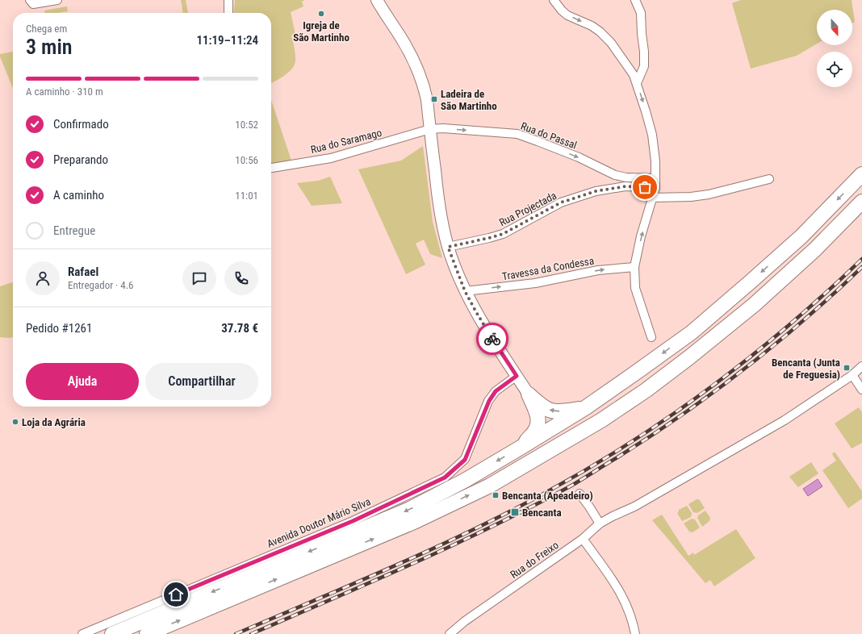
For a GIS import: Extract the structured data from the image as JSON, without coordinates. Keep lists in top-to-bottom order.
{
  "streets": {
    "street": [
      "Rua do Passal",
      "Rua do Saramago",
      "Rua Projectada",
      "Travessa da Condessa",
      "Avenida Doutor Mário Silva",
      "Rua do Freixo"
    ]
  },
  "crossings": [
    ["Rua do Passal", "Rua do Saramago"]
  ],
  "one_way": ["Rua do Passal", "Travessa da Condessa"],
  "places": {
    "other": ["Igreja de São Martinho", "Loja da Agrária"],
    "transit": [
      "Ladeira de São Martinho",
      "Bencanta (Junta de Freguesia)",
      "Bencanta (Apeadeiro)",
      "Bencanta"
    ]
  },
  "north": "bottom",
  "page": {
    "heading": ["3 min", "Chega em", "11:19–11:24"],
    "panel": [
      "Rafael",
      "Entregador · 4.6",
      "Pedido #1261",
      "37.78 €"
    ],
    "bar": "A caminho · 310 m",
    "list": [
      ["Confirmado", "10:52"],
      ["Preparando", "10:56"],
      ["A caminho", "11:01"],
      "Entregue"
    ],
    "buttons": ["Ajuda", "Compartilhar"]
  }
}
